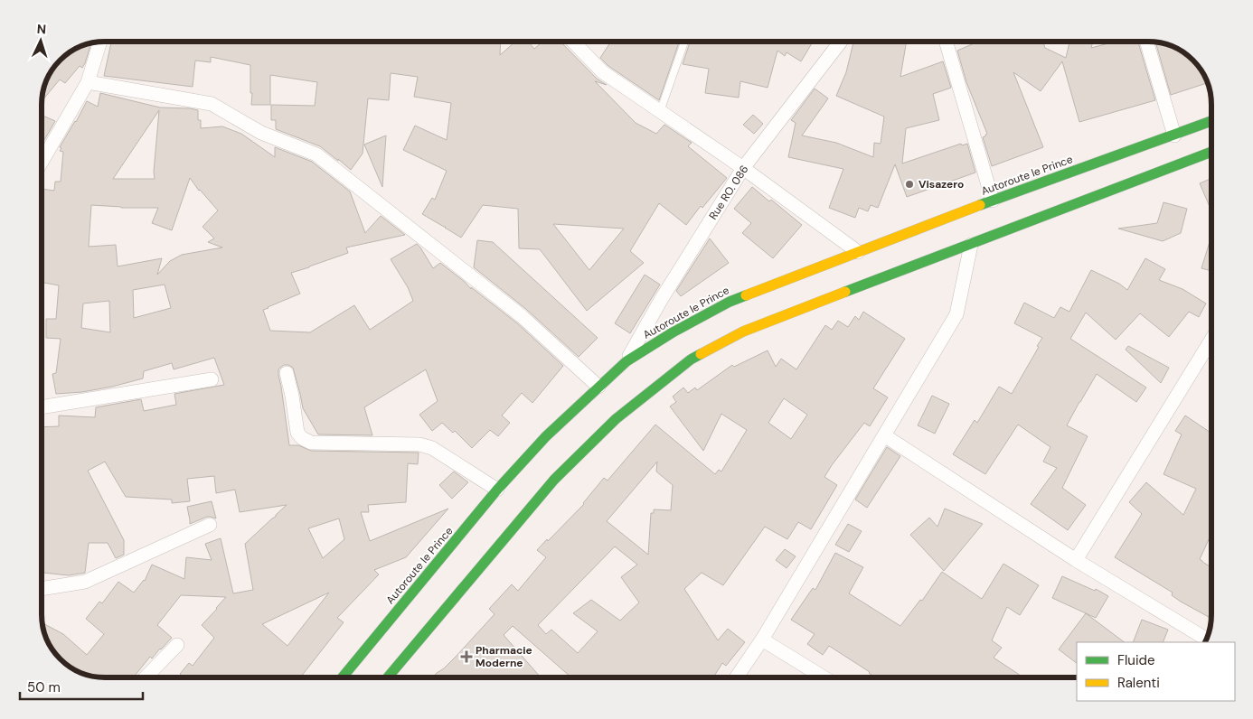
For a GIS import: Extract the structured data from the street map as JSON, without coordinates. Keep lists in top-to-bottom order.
{
  "streets": {
    "main road": ["Autoroute le Prince"],
    "street": ["Rue RO. 086"]
  },
  "crossings": [
    ["Autoroute le Prince", "Rue RO. 086"]
  ],
  "places": {
    "other": ["Visazero"],
    "health": ["Pharmacie Moderne"]
  },
  "legend": ["Fluide", "Ralenti"],
  "scale_bar": "50 m",
  "north": "top"
}
